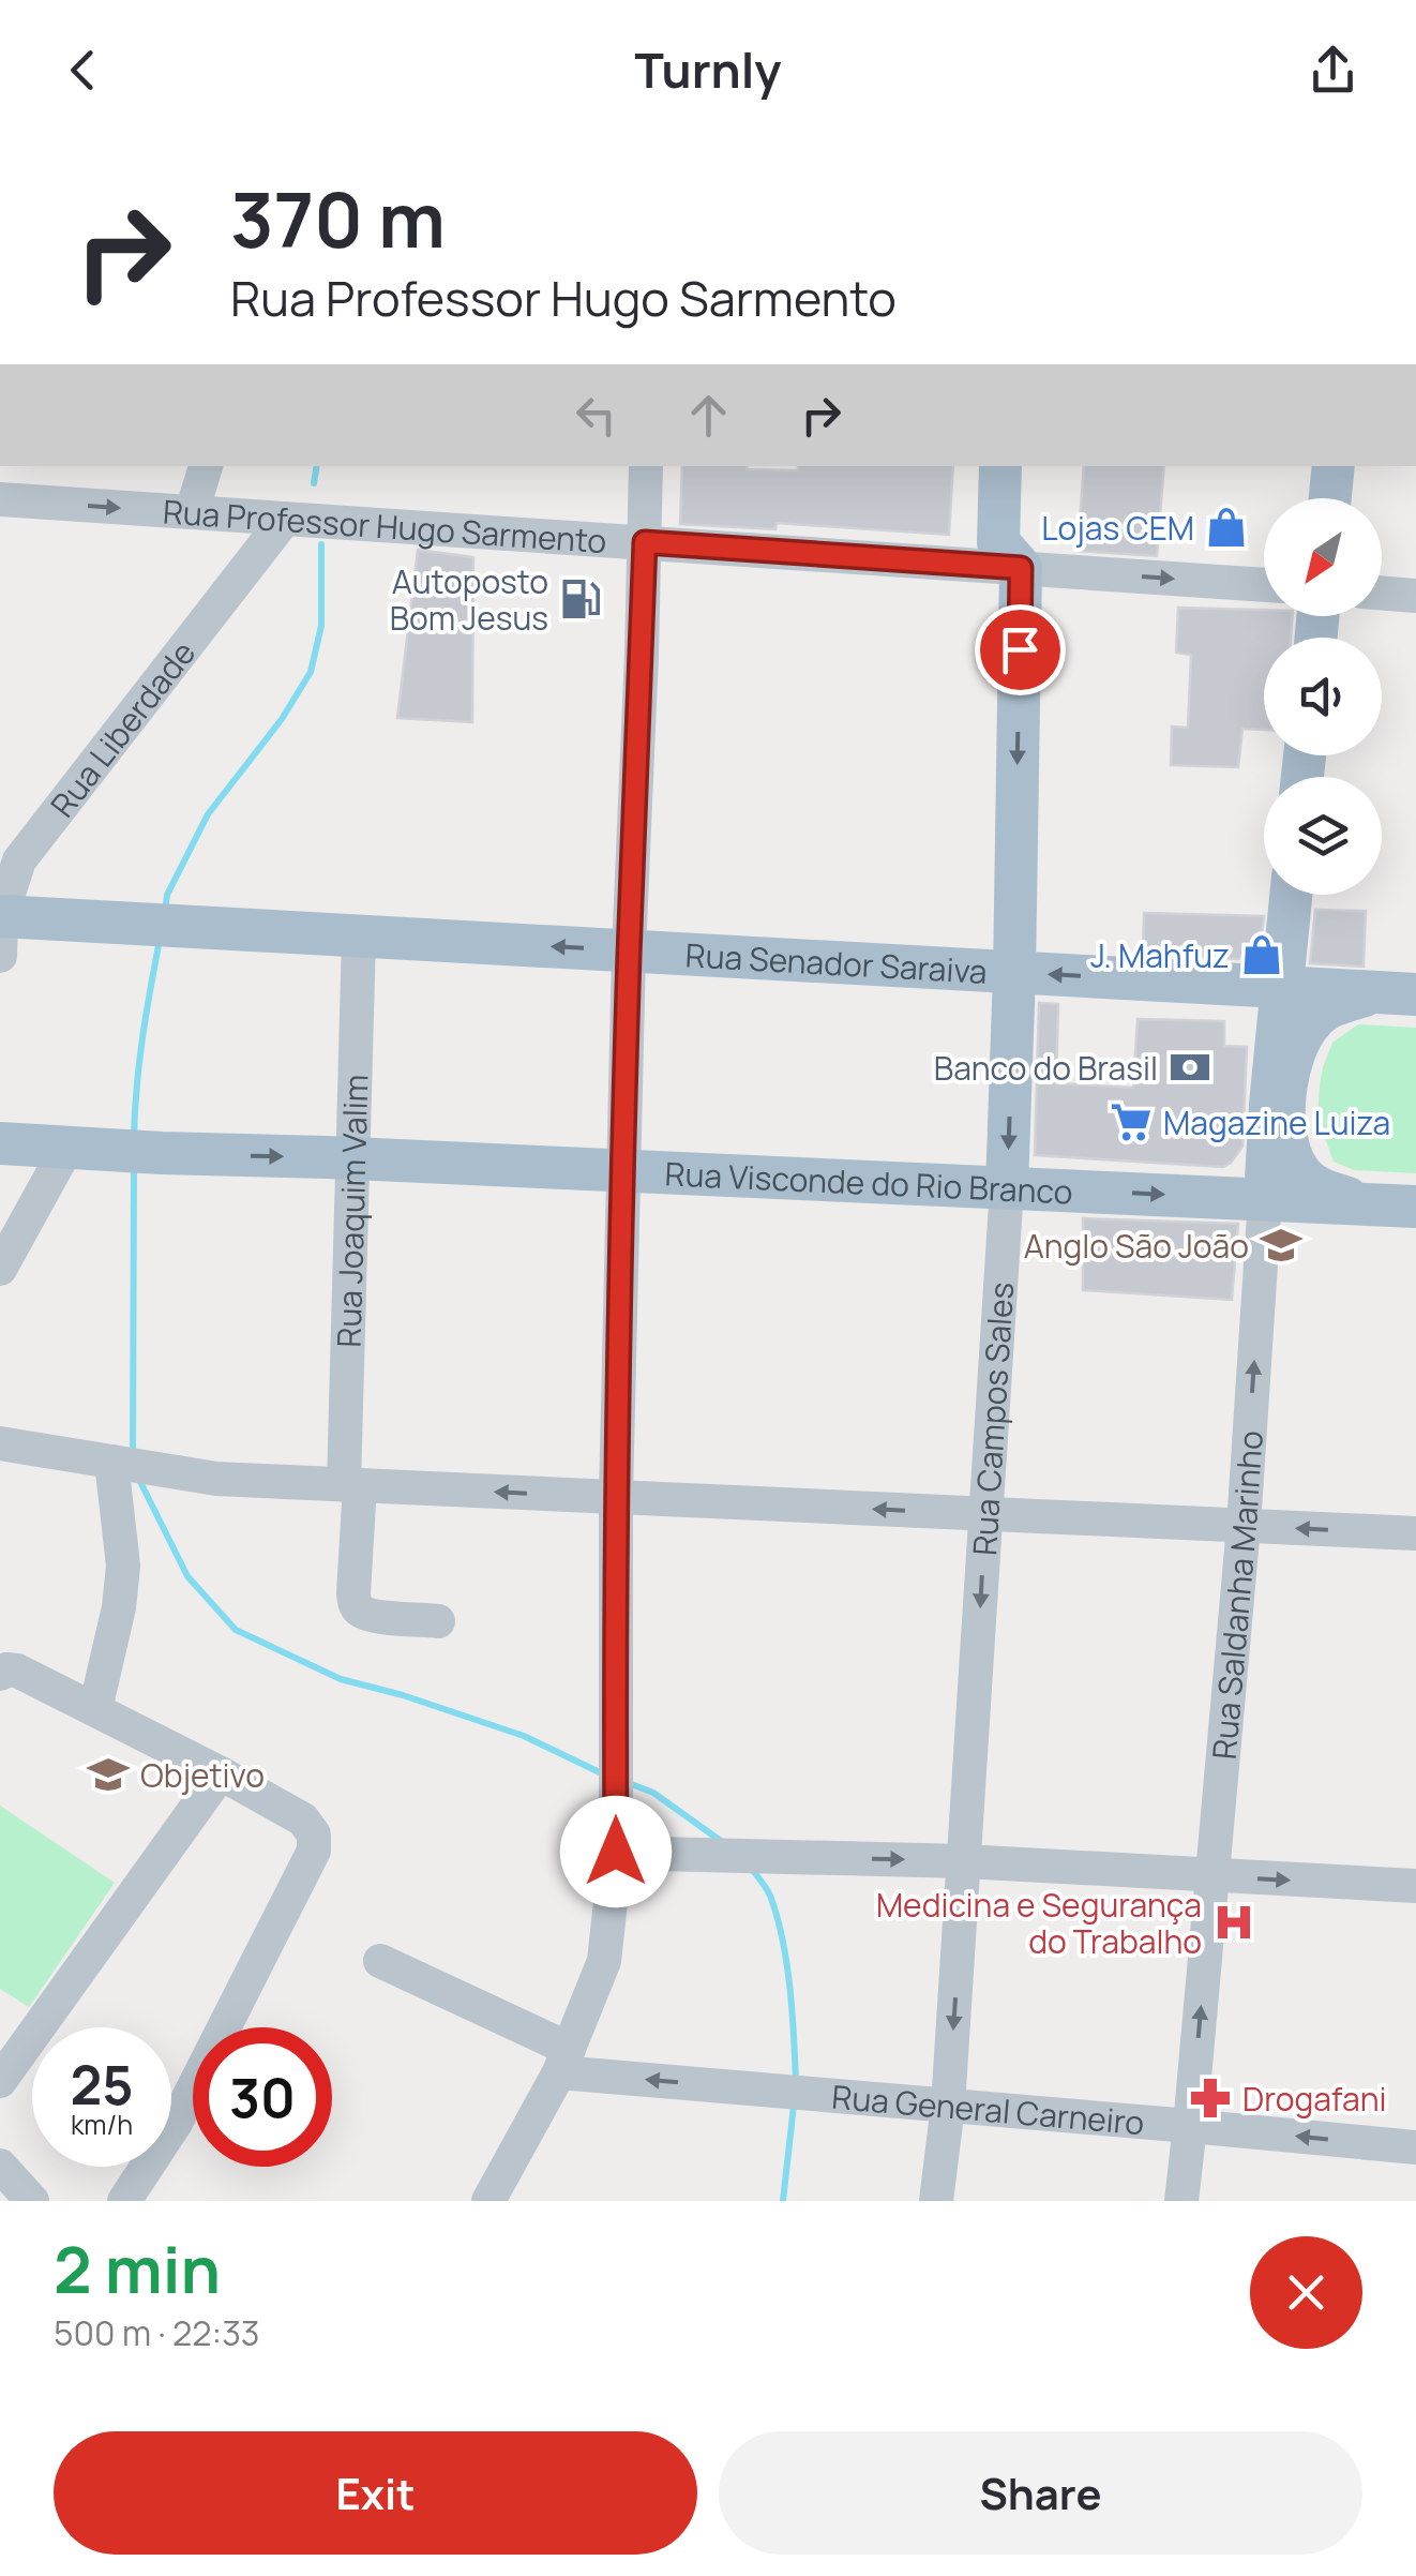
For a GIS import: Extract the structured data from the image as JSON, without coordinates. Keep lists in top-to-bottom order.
{
  "streets": {
    "main road": [
      "Rua Senador Saraiva",
      "Rua Visconde do Rio Branco",
      "Rua Campos Sales",
      "Rua Saldanha Marinho"
    ],
    "street": [
      "Rua Professor Hugo Sarmento",
      "Rua Liberdade",
      "Rua Joaquim Valim",
      "Rua General Carneiro"
    ]
  },
  "crossings": [
    ["Rua Professor Hugo Sarmento", "Rua Liberdade"],
    ["Rua Professor Hugo Sarmento", "Rua Campos Sales"],
    ["Rua Liberdade", "Rua Senador Saraiva"],
    ["Rua Senador Saraiva", "Rua Joaquim Valim"],
    ["Rua Senador Saraiva", "Rua Campos Sales"],
    ["Rua Senador Saraiva", "Rua Saldanha Marinho"],
    ["Rua Visconde do Rio Branco", "Rua Joaquim Valim"],
    ["Rua Visconde do Rio Branco", "Rua Campos Sales"],
    ["Rua Visconde do Rio Branco", "Rua Saldanha Marinho"],
    ["Rua Campos Sales", "Rua General Carneiro"],
    ["Rua Saldanha Marinho", "Rua General Carneiro"]
  ],
  "one_way": [
    "Rua Senador Saraiva",
    "Rua Visconde do Rio Branco",
    "Rua Campos Sales",
    "Rua Saldanha Marinho"
  ],
  "places": {
    "shop": ["Lojas CEM", "J. Mahfuz"],
    "fuel station": ["Autoposto Bom Jesus"],
    "bank": ["Banco do Brasil"],
    "supermarket": ["Magazine Luiza"],
    "school or university": ["Anglo São João", "Objetivo"],
    "hospital": ["Medicina e Segurança do Trabalho"],
    "pharmacy": ["Drogafani"]
  },
  "north": "bottom left",
  "page": {
    "header": "Turnly",
    "turn": ["370 m", "Rua Professor Hugo Sarmento"],
    "speed": "25 km/h",
    "limit": "30",
    "heading": ["2 min", "500 m · 22:33"],
    "buttons": ["Exit", "Share"]
  }
}
